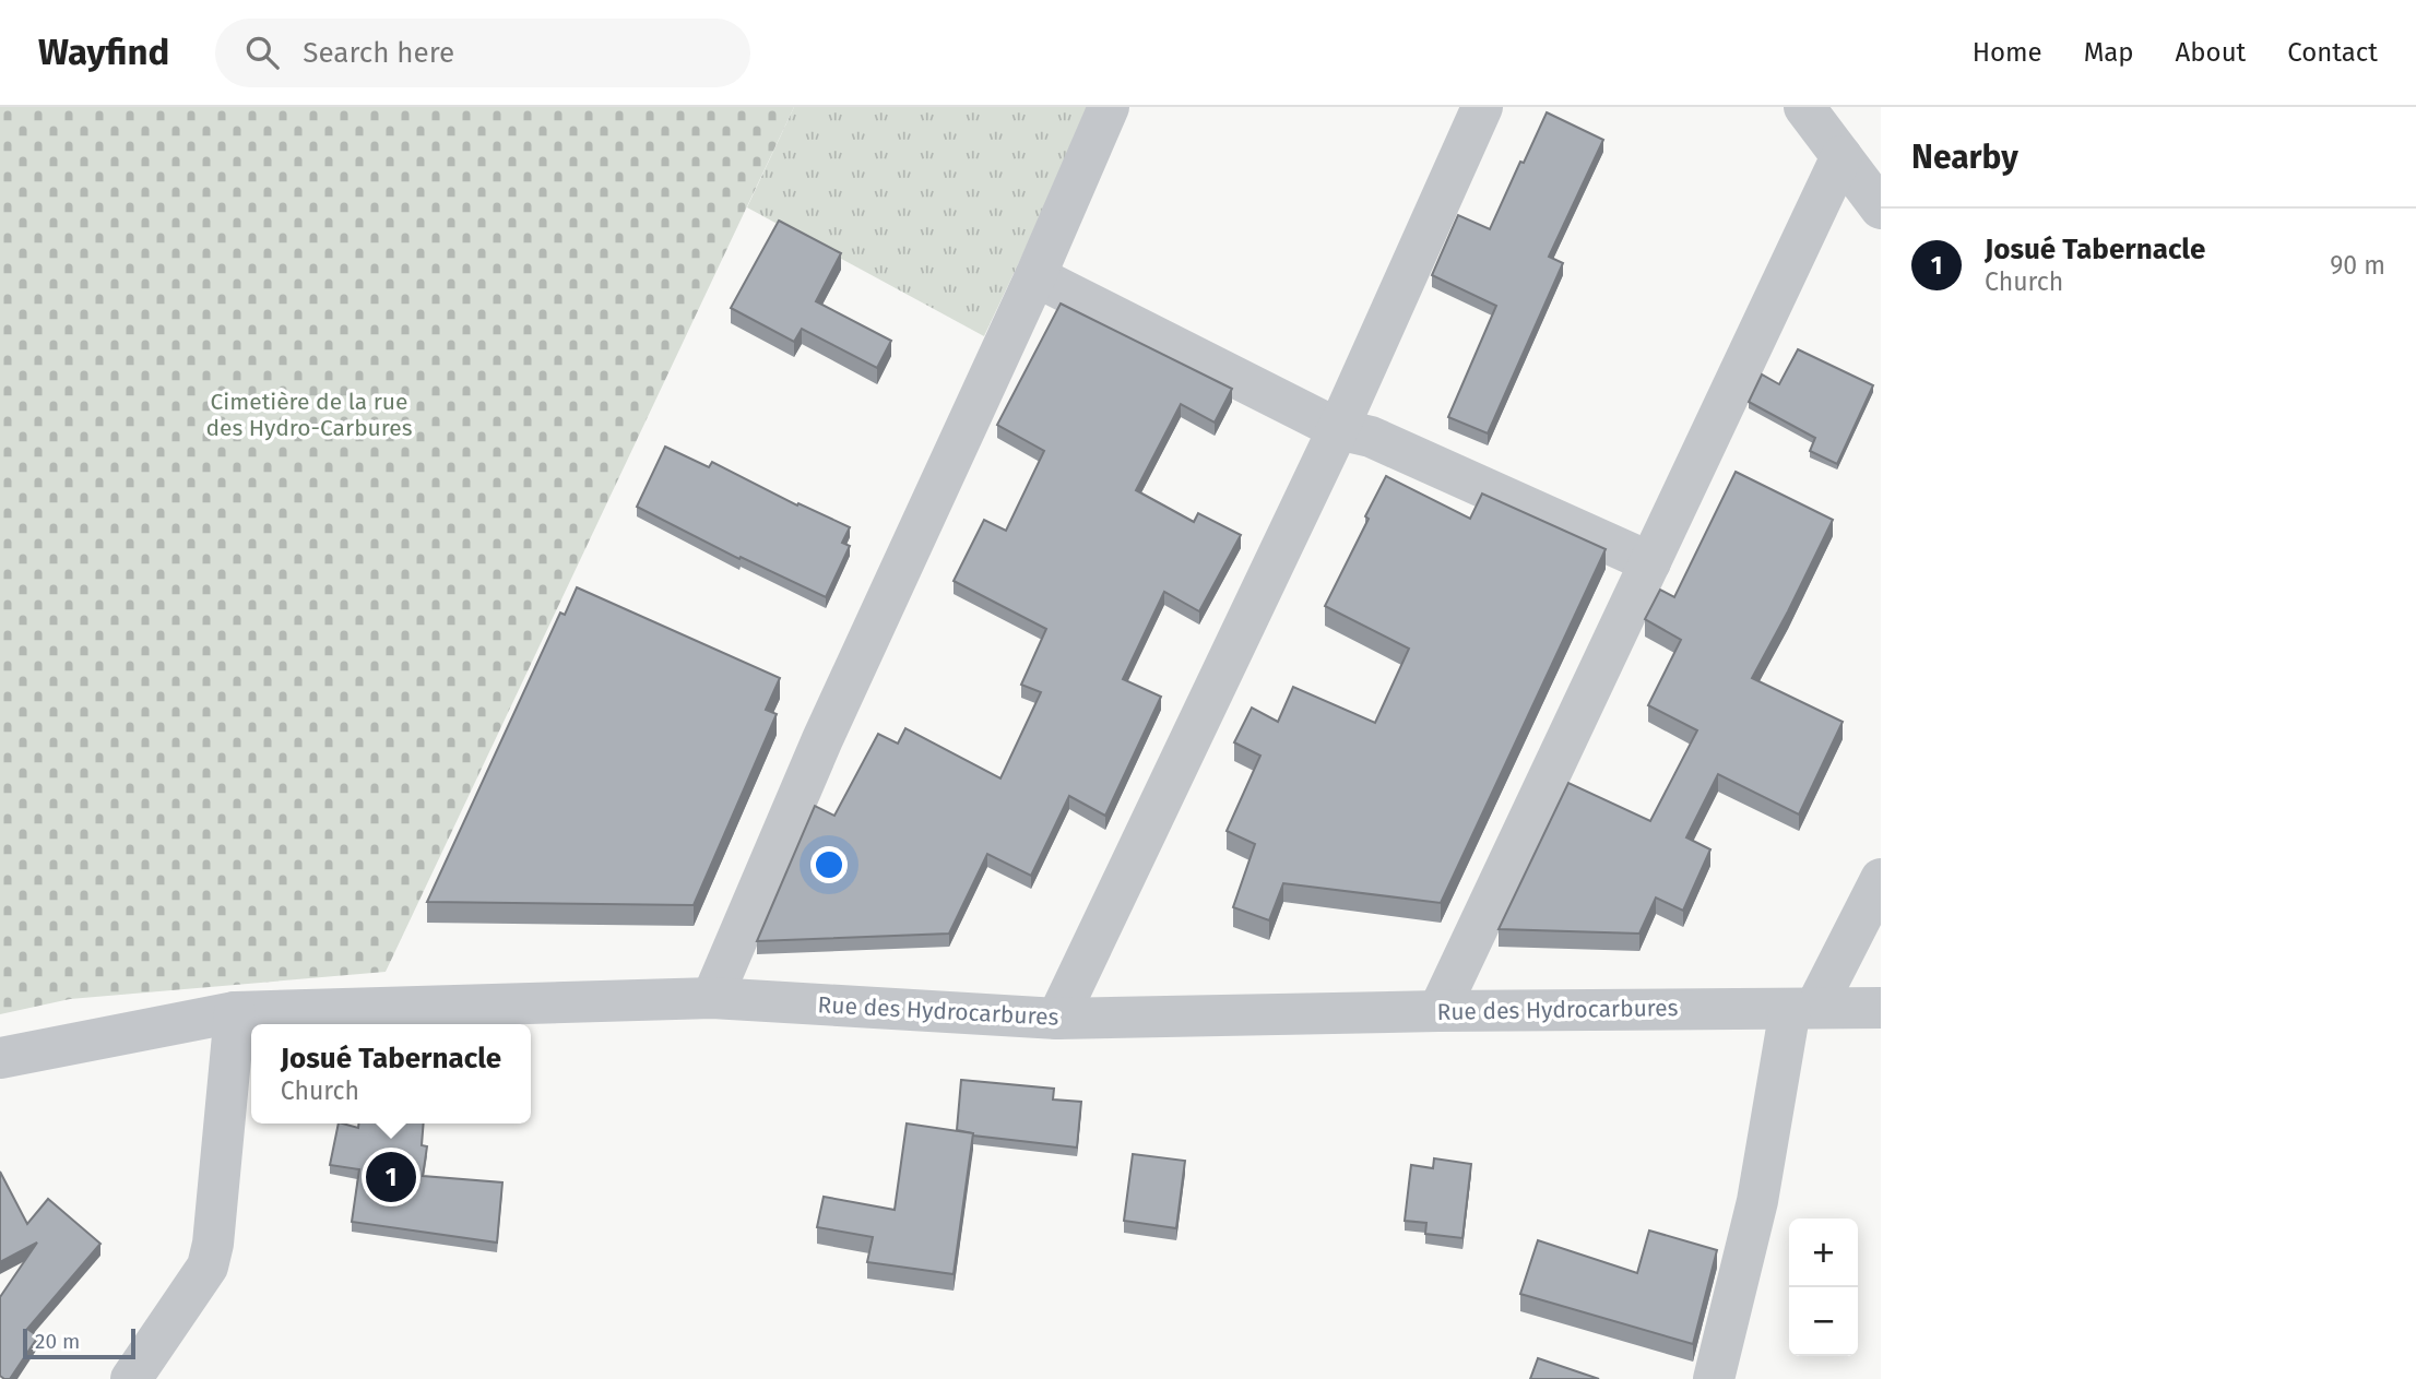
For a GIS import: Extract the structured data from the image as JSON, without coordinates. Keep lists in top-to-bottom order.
{
  "streets": {
    "street": ["Rue des Hydrocarbures"]
  },
  "parks": ["Cimetière de la rue des Hydro-Carbures"],
  "scale_bar": "20 m",
  "page": {
    "header": "Wayfind",
    "search": "Search here",
    "nav": [
      "Home",
      "Map",
      "About",
      "Contact"
    ],
    "heading": "Nearby",
    "list": [
      {
        "mark": "1",
        "name": "Josué Tabernacle",
        "note": "Church",
        "value": "90 m"
      }
    ],
    "popup": ["Josué Tabernacle", "Church"],
    "pins": "1",
    "map_buttons": ["+", "−"],
    "scale": "20 m"
  }
}
